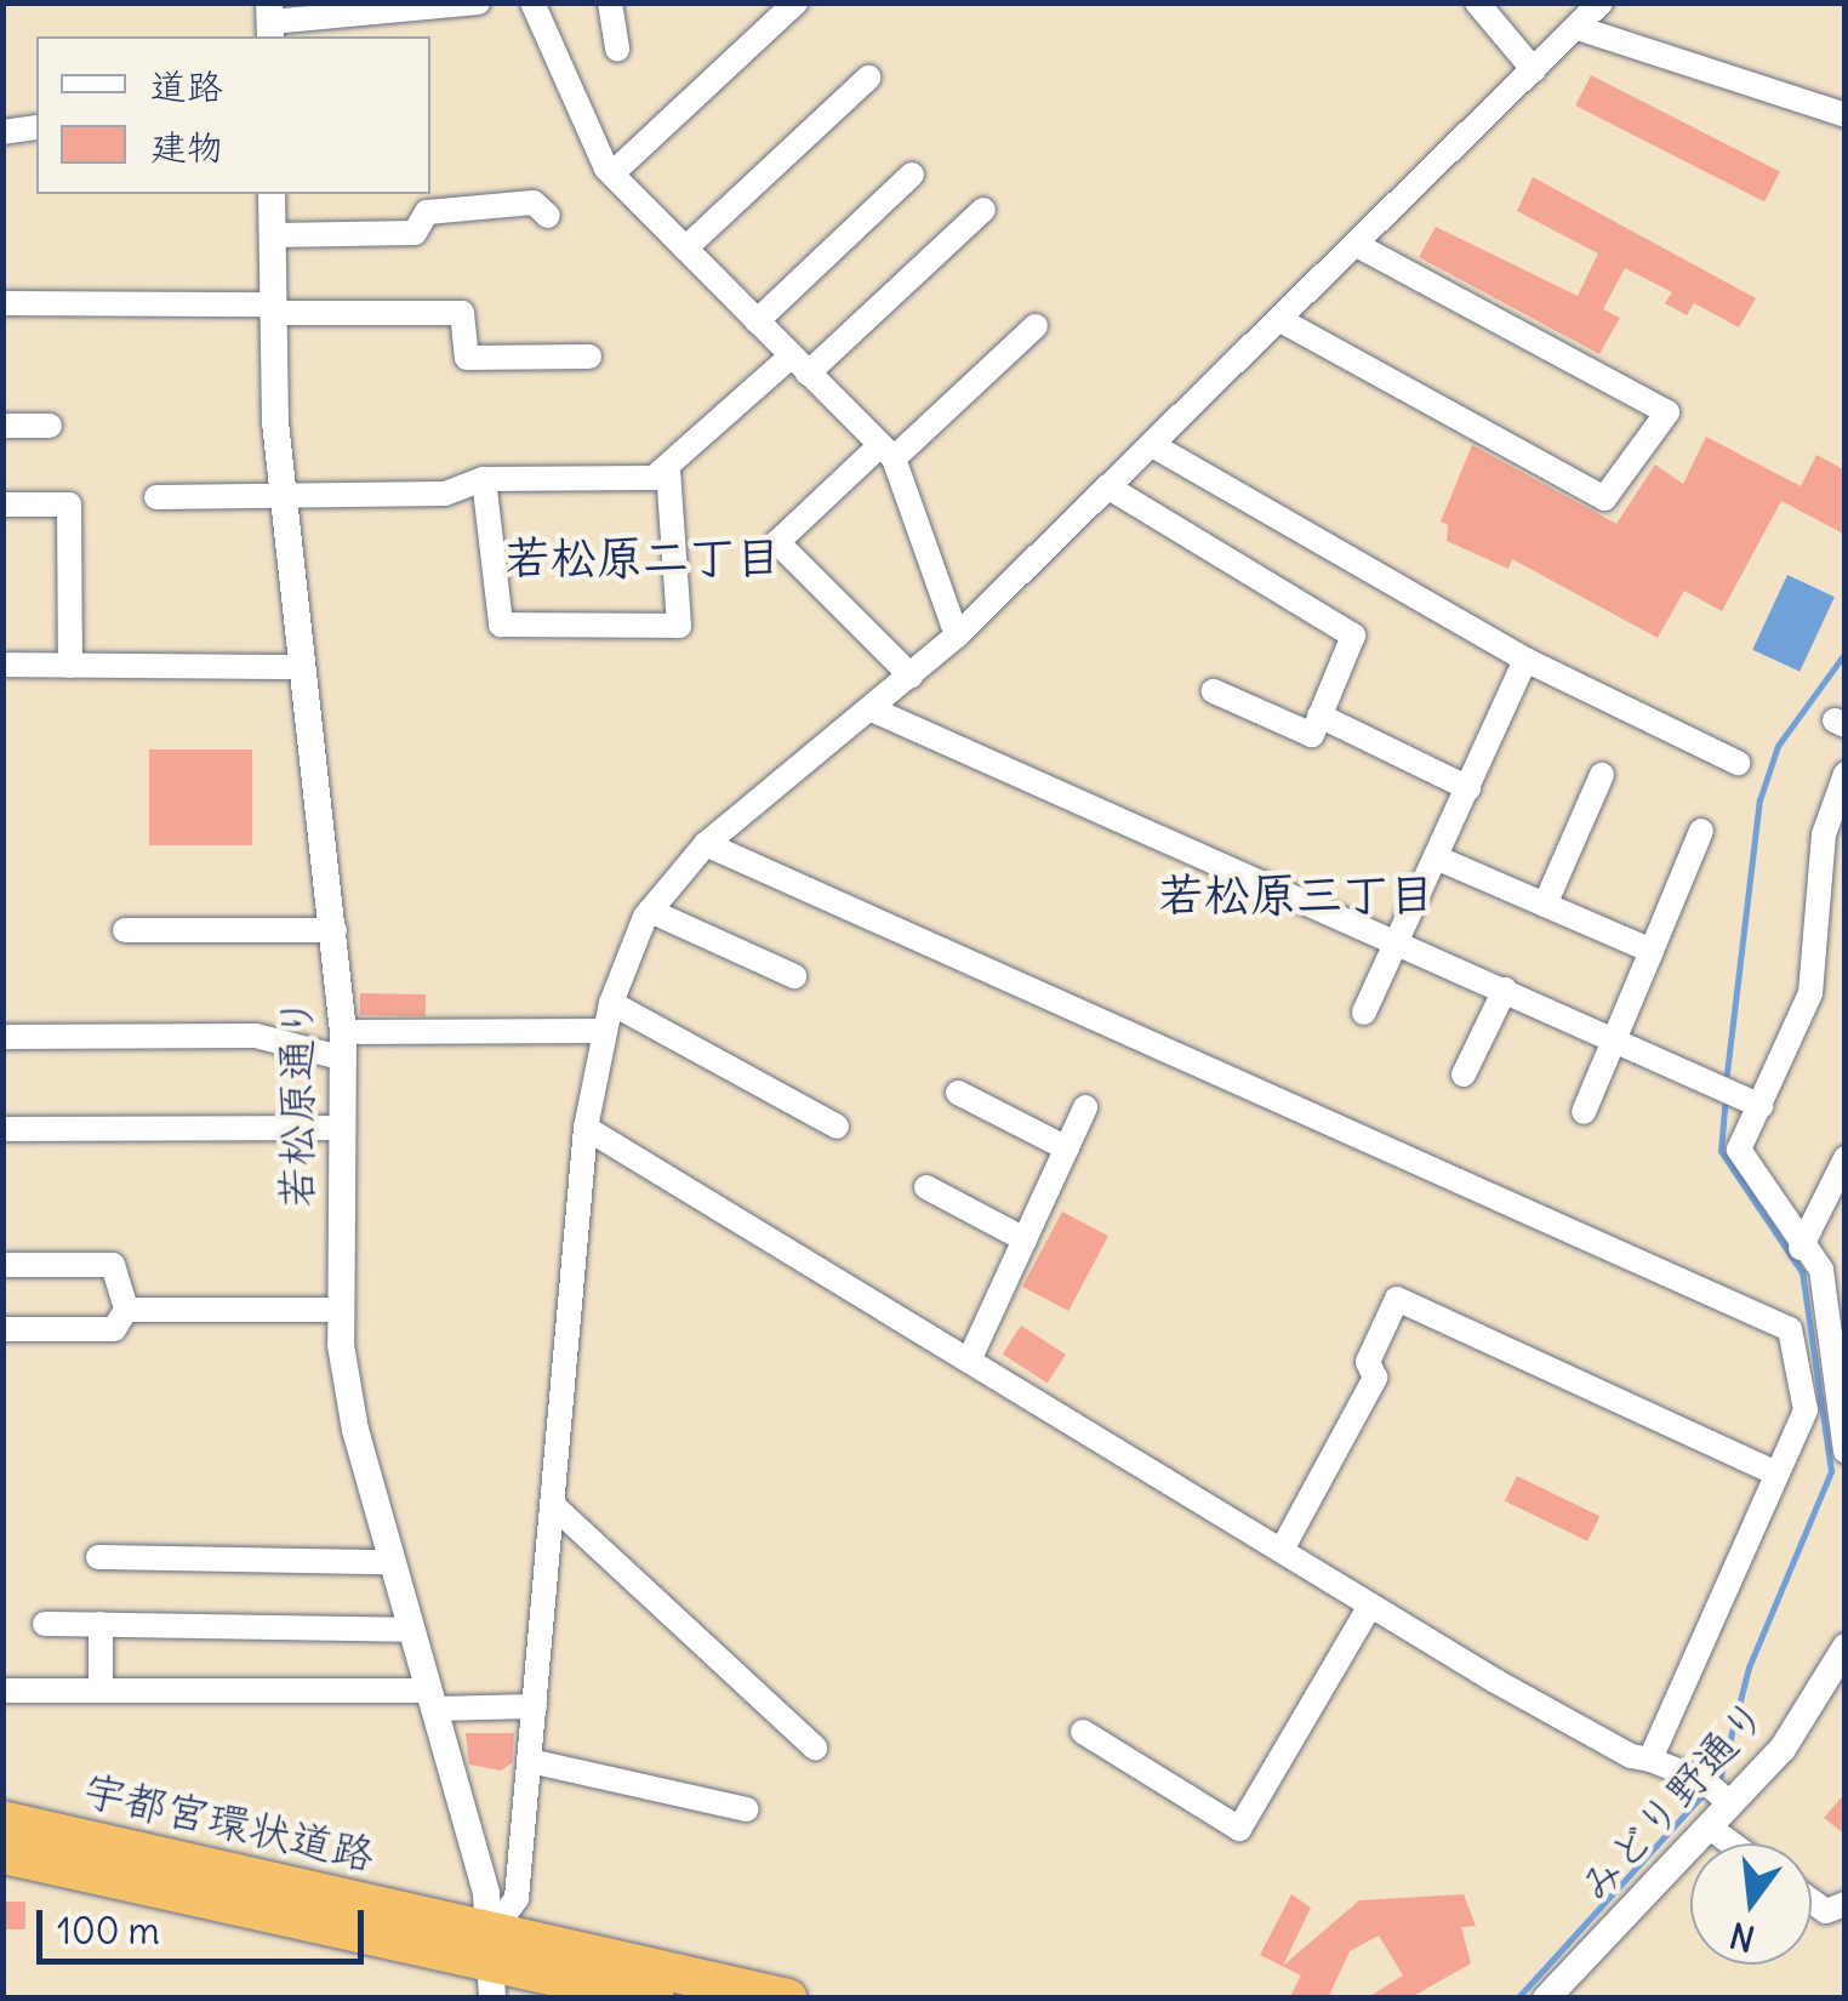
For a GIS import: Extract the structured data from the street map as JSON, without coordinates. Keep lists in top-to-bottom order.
{
  "streets": {
    "highway": ["宇都宮環状道路"],
    "street": ["若松原通り", "みどり野通り"]
  },
  "crossings": [
    ["若松原通り", "宇都宮環状道路"]
  ],
  "districts": ["若松原二丁目", "若松原三丁目"],
  "legend": ["道路", "建物"],
  "scale_bar": "100 m",
  "north": "bottom"
}
